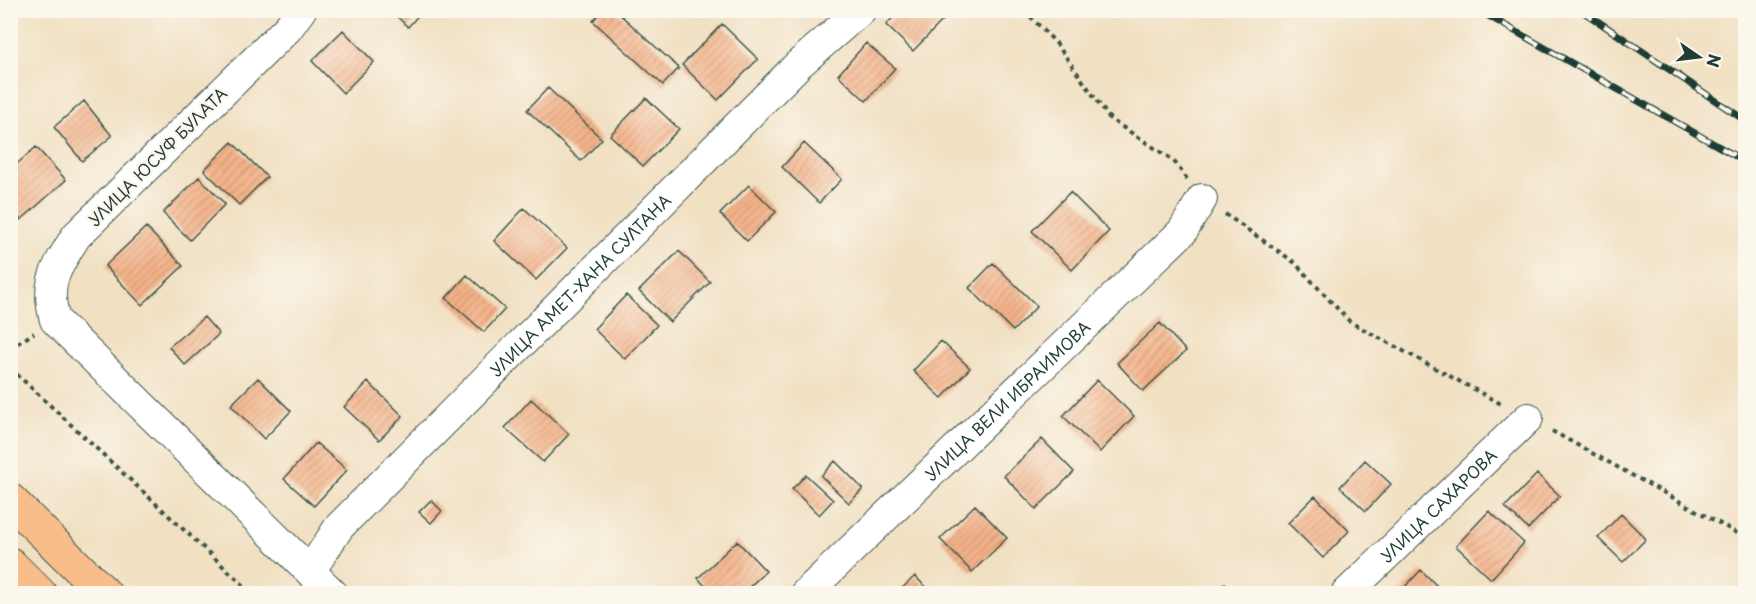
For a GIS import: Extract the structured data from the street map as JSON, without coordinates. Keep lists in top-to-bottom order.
{
  "streets": {
    "street": [
      "УЛИЦА ЮСУФ БУЛАТА",
      "УЛИЦА АМЕТ-ХАНА СУЛТАНА",
      "УЛИЦА ВЕЛИ ИБРАИМОВА",
      "УЛИЦА САХАРОВА"
    ]
  },
  "crossings": [
    ["УЛИЦА ЮСУФ БУЛАТА", "УЛИЦА АМЕТ-ХАНА СУЛТАНА"]
  ],
  "north": "right"
}
